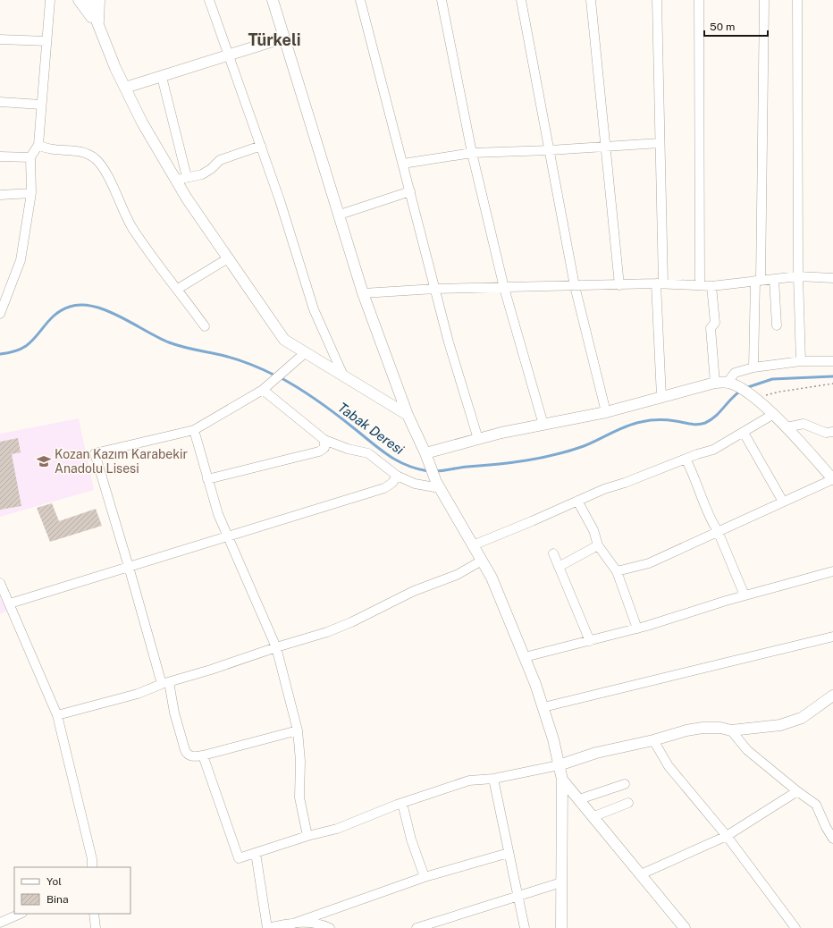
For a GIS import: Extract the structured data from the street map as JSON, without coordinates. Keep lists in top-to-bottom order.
{
  "districts": ["Türkeli"],
  "water": ["Tabak Deresi"],
  "places": {
    "school or university": ["Kozan Kazım Karabekir Anadolu Lisesi"]
  },
  "legend": ["Yol", "Bina"],
  "scale_bar": "50 m"
}
